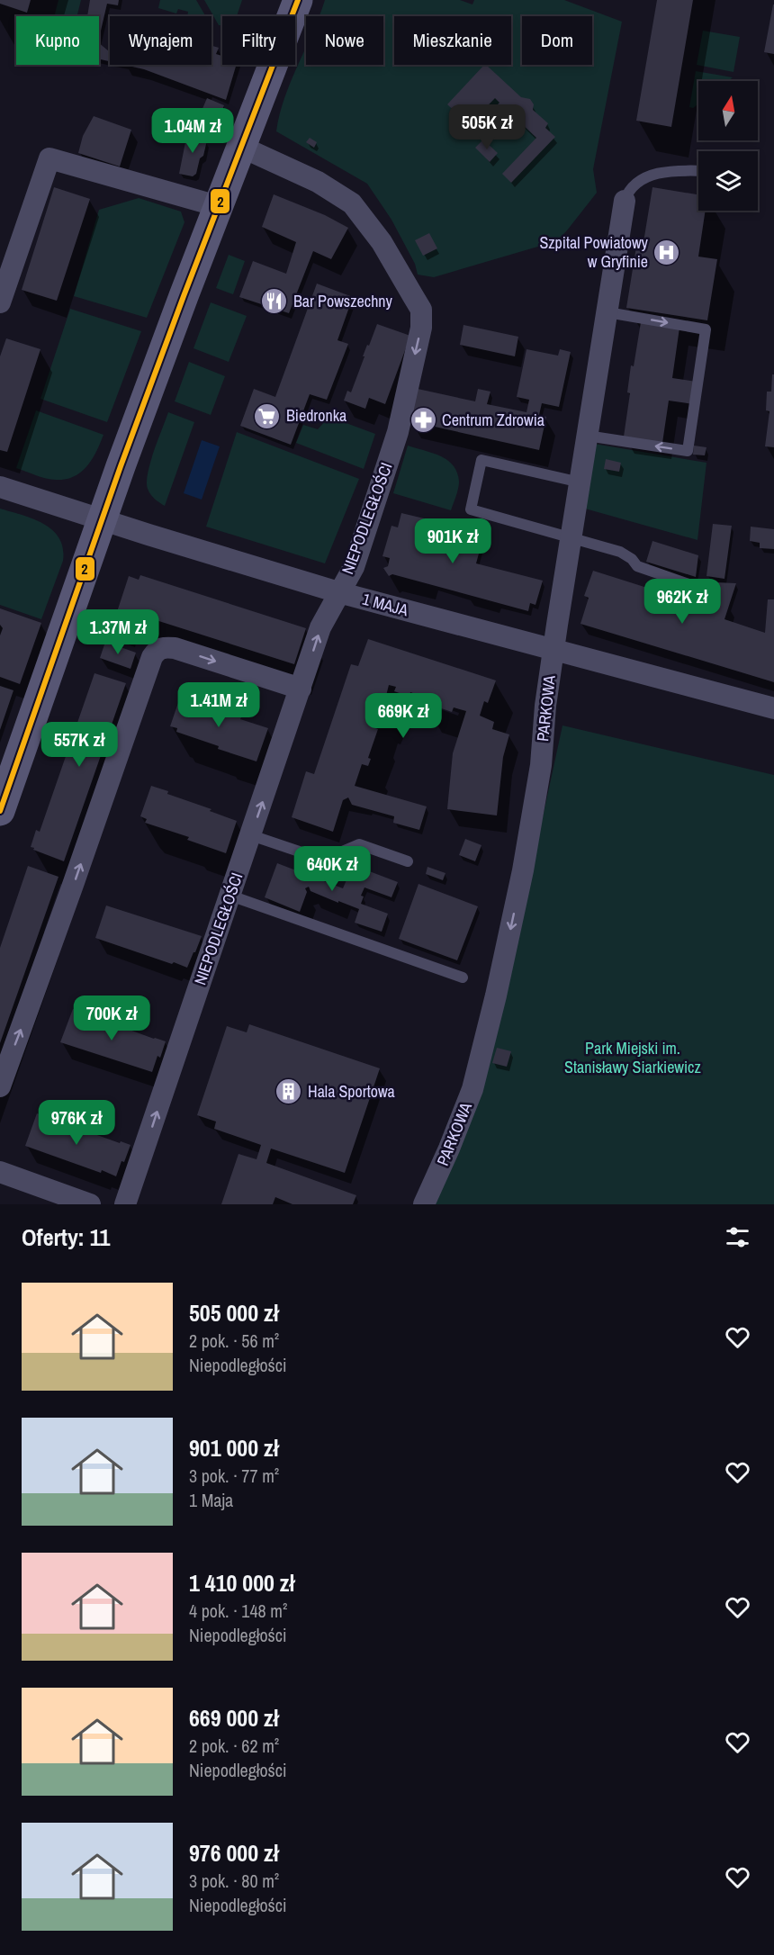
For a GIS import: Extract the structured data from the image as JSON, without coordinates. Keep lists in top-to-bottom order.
{
  "streets": {
    "street": ["NIEPODLEGŁOŚCI", "1 MAJA", "PARKOWA"]
  },
  "crossings": [
    ["NIEPODLEGŁOŚCI", "1 MAJA"],
    ["1 MAJA", "PARKOWA"]
  ],
  "one_way": ["PARKOWA"],
  "parks": ["Park Miejski im. Stanisławy Siarkiewicz"],
  "places": {
    "hospital": ["Szpital Powiatowy w Gryfinie"],
    "restaurant": ["Bar Powszechny"],
    "supermarket": ["Biedronka"],
    "pharmacy": ["Centrum Zdrowia"],
    "building": ["Hala Sportowa"]
  },
  "lines": ["transit line 2"],
  "north": "top",
  "page": {
    "chip": [
      "Kupno",
      "Wynajem",
      "Filtry",
      "Nowe",
      "Mieszkanie",
      "Dom"
    ],
    "price": [
      "505K zł",
      "1.04M zł",
      "901K zł",
      "962K zł",
      "1.37M zł",
      "1.41M zł",
      "669K zł",
      "557K zł",
      "640K zł",
      "700K zł",
      "976K zł"
    ],
    "heading": "Oferty: 11",
    "list": [
      {
        "name": "505 000 zł",
        "note": "2 pok. · 56 m² · Niepodległości"
      },
      {
        "name": "901 000 zł",
        "note": "3 pok. · 77 m² · 1 Maja"
      },
      {
        "name": "1 410 000 zł",
        "note": "4 pok. · 148 m² · Niepodległości"
      },
      {
        "name": "669 000 zł",
        "note": "2 pok. · 62 m² · Niepodległości"
      },
      {
        "name": "976 000 zł",
        "note": "3 pok. · 80 m² · Niepodległości"
      }
    ]
  }
}
